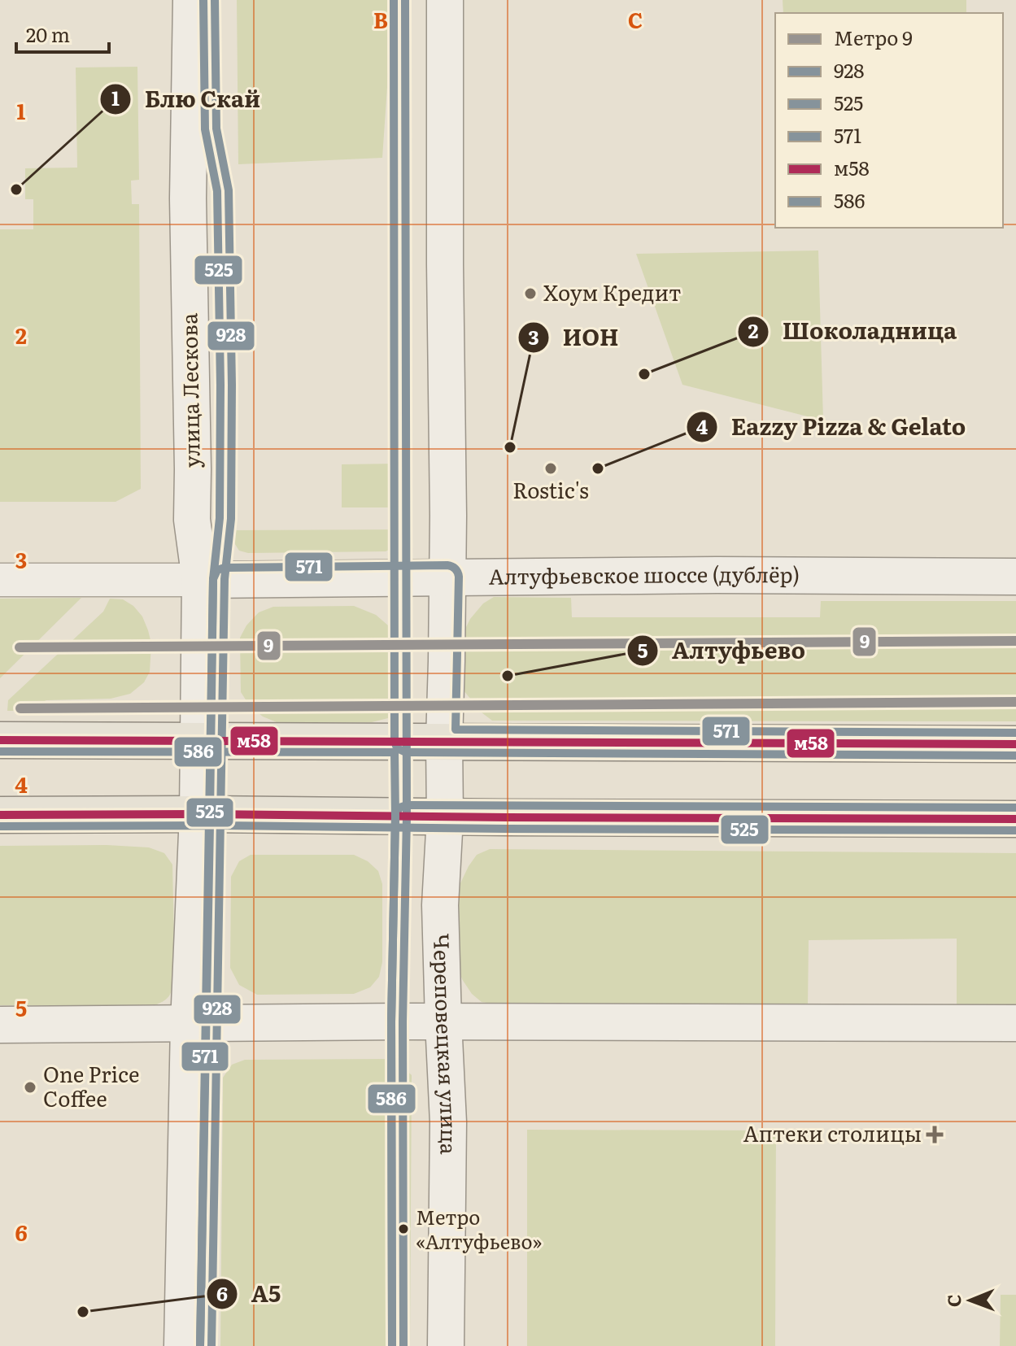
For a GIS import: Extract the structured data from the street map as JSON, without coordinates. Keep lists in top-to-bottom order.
{
  "streets": {
    "main road": ["улица Лескова", "Алтуфьевское шоссе (дублёр)", "Череповецкая улица"]
  },
  "crossings": [
    ["улица Лескова", "Алтуфьевское шоссе (дублёр)"]
  ],
  "places": {
    "other": [
      "Блю Скай",
      "Хоум Кредит",
      "Шоколадница",
      "ИОН",
      "Rostic's",
      "Eazzy Pizza & Gelato",
      "Алтуфьево",
      "One Price Coffee",
      "Метро «Алтуфьево»",
      "А5"
    ],
    "health": ["Аптеки столицы"]
  },
  "lines": [
    "transit line 928",
    "transit line 525",
    "transit line 571",
    "metro line 9",
    "transit line м58",
    "transit line 586"
  ],
  "legend": [
    "Метро 9",
    "928",
    "525",
    "571",
    "м58",
    "586"
  ],
  "scale_bar": "20 m",
  "north": "left",
  "grid": {
    "columns": ["B", "C"],
    "rows": [
      "1",
      "2",
      "3",
      "4",
      "5",
      "6"
    ]
  }
}
